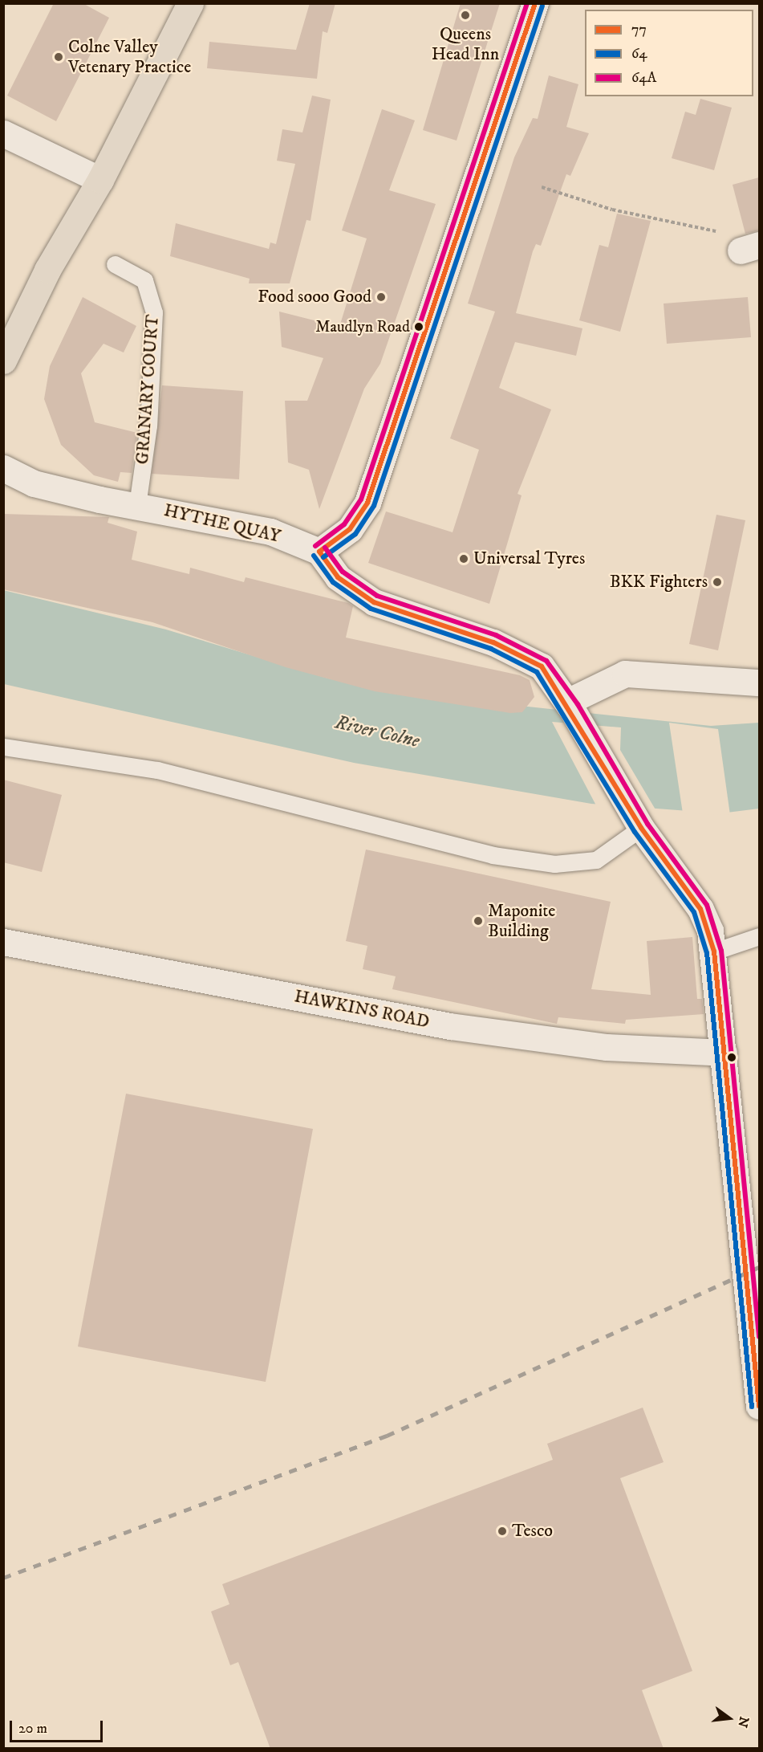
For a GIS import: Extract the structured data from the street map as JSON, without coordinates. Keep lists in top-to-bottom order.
{
  "streets": {
    "street": ["HYTHE QUAY", "HAWKINS ROAD"],
    "lane": ["GRANARY COURT"]
  },
  "crossings": [
    ["GRANARY COURT", "HYTHE QUAY"]
  ],
  "water": ["River Colne"],
  "places": [
    "Queens Head Inn",
    "Colne Valley Vetenary Practice",
    "Food sooo Good",
    "Maudlyn Road",
    "Universal Tyres",
    "BKK Fighters",
    "Maponite Building",
    "Tesco"
  ],
  "lines": ["transit line 77", "transit line 64A", "transit line 64"],
  "legend": ["77", "64", "64A"],
  "scale_bar": "20 m",
  "north": "right"
}
